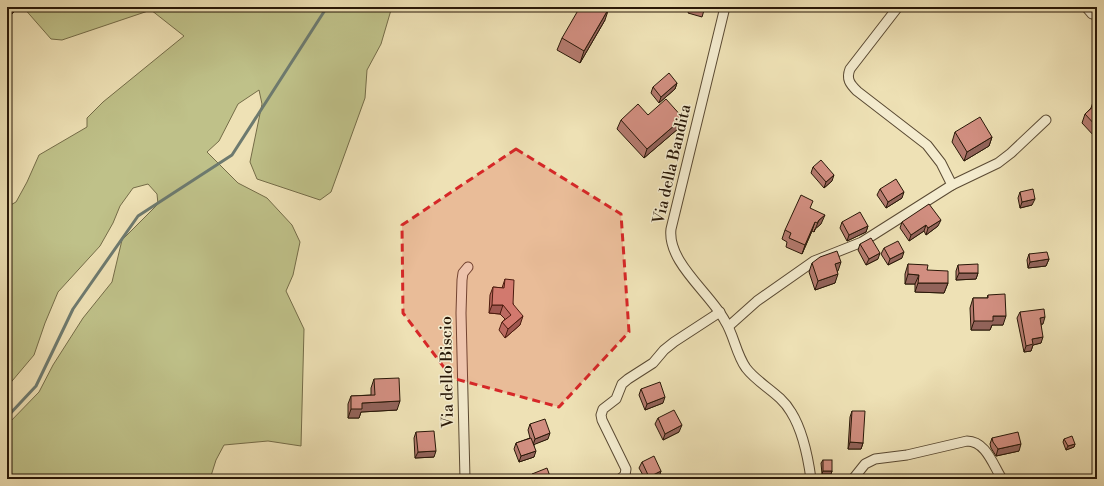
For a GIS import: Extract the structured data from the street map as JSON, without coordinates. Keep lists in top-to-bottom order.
{
  "streets": {
    "street": ["Via della Bandita", "Via dello Biscio"]
  }
}
